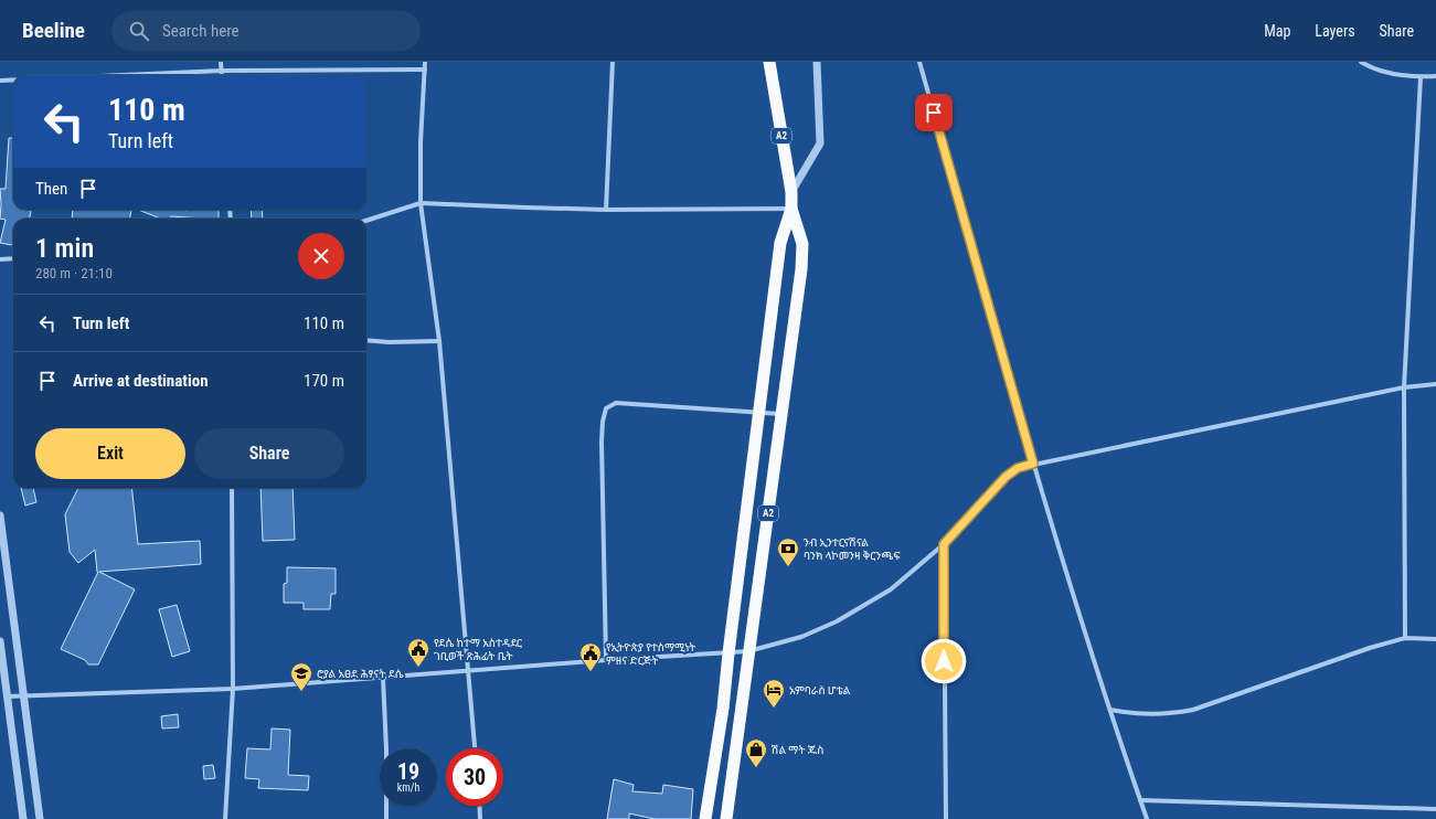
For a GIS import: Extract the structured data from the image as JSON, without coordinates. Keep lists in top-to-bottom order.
{
  "streets": {
    "highway": ["A2"]
  },
  "places": {
    "bank": ["ንብ ኢንተርናሽናል ባንክ ላኮመንዛ ቅርንጫፍ"],
    "public building": ["የደሴ ከተማ አስተዳደር ገቢወች ጽሕፊት ቤት", "የኢትዮጵያ የተስማሚነት ምዘና ድርጅት"],
    "school or university": ["ሮያል አፀደ ሕፃናት ደሴ"],
    "hotel": ["አምባራስ ሆቴል"],
    "shop": ["ሽል ማት ጁስ"]
  },
  "page": {
    "header": "Beeline",
    "search": "Search here",
    "nav": ["Map", "Layers", "Share"],
    "turn": ["110 m", "Turn left"],
    "then": "Then",
    "heading": ["1 min", "280 m · 21:10"],
    "list": [
      {
        "name": "Turn left",
        "value": "110 m"
      },
      {
        "name": "Arrive at destination",
        "value": "170 m"
      }
    ],
    "buttons": ["Exit", "Share"],
    "speed": "19 km/h",
    "limit": "30"
  }
}
